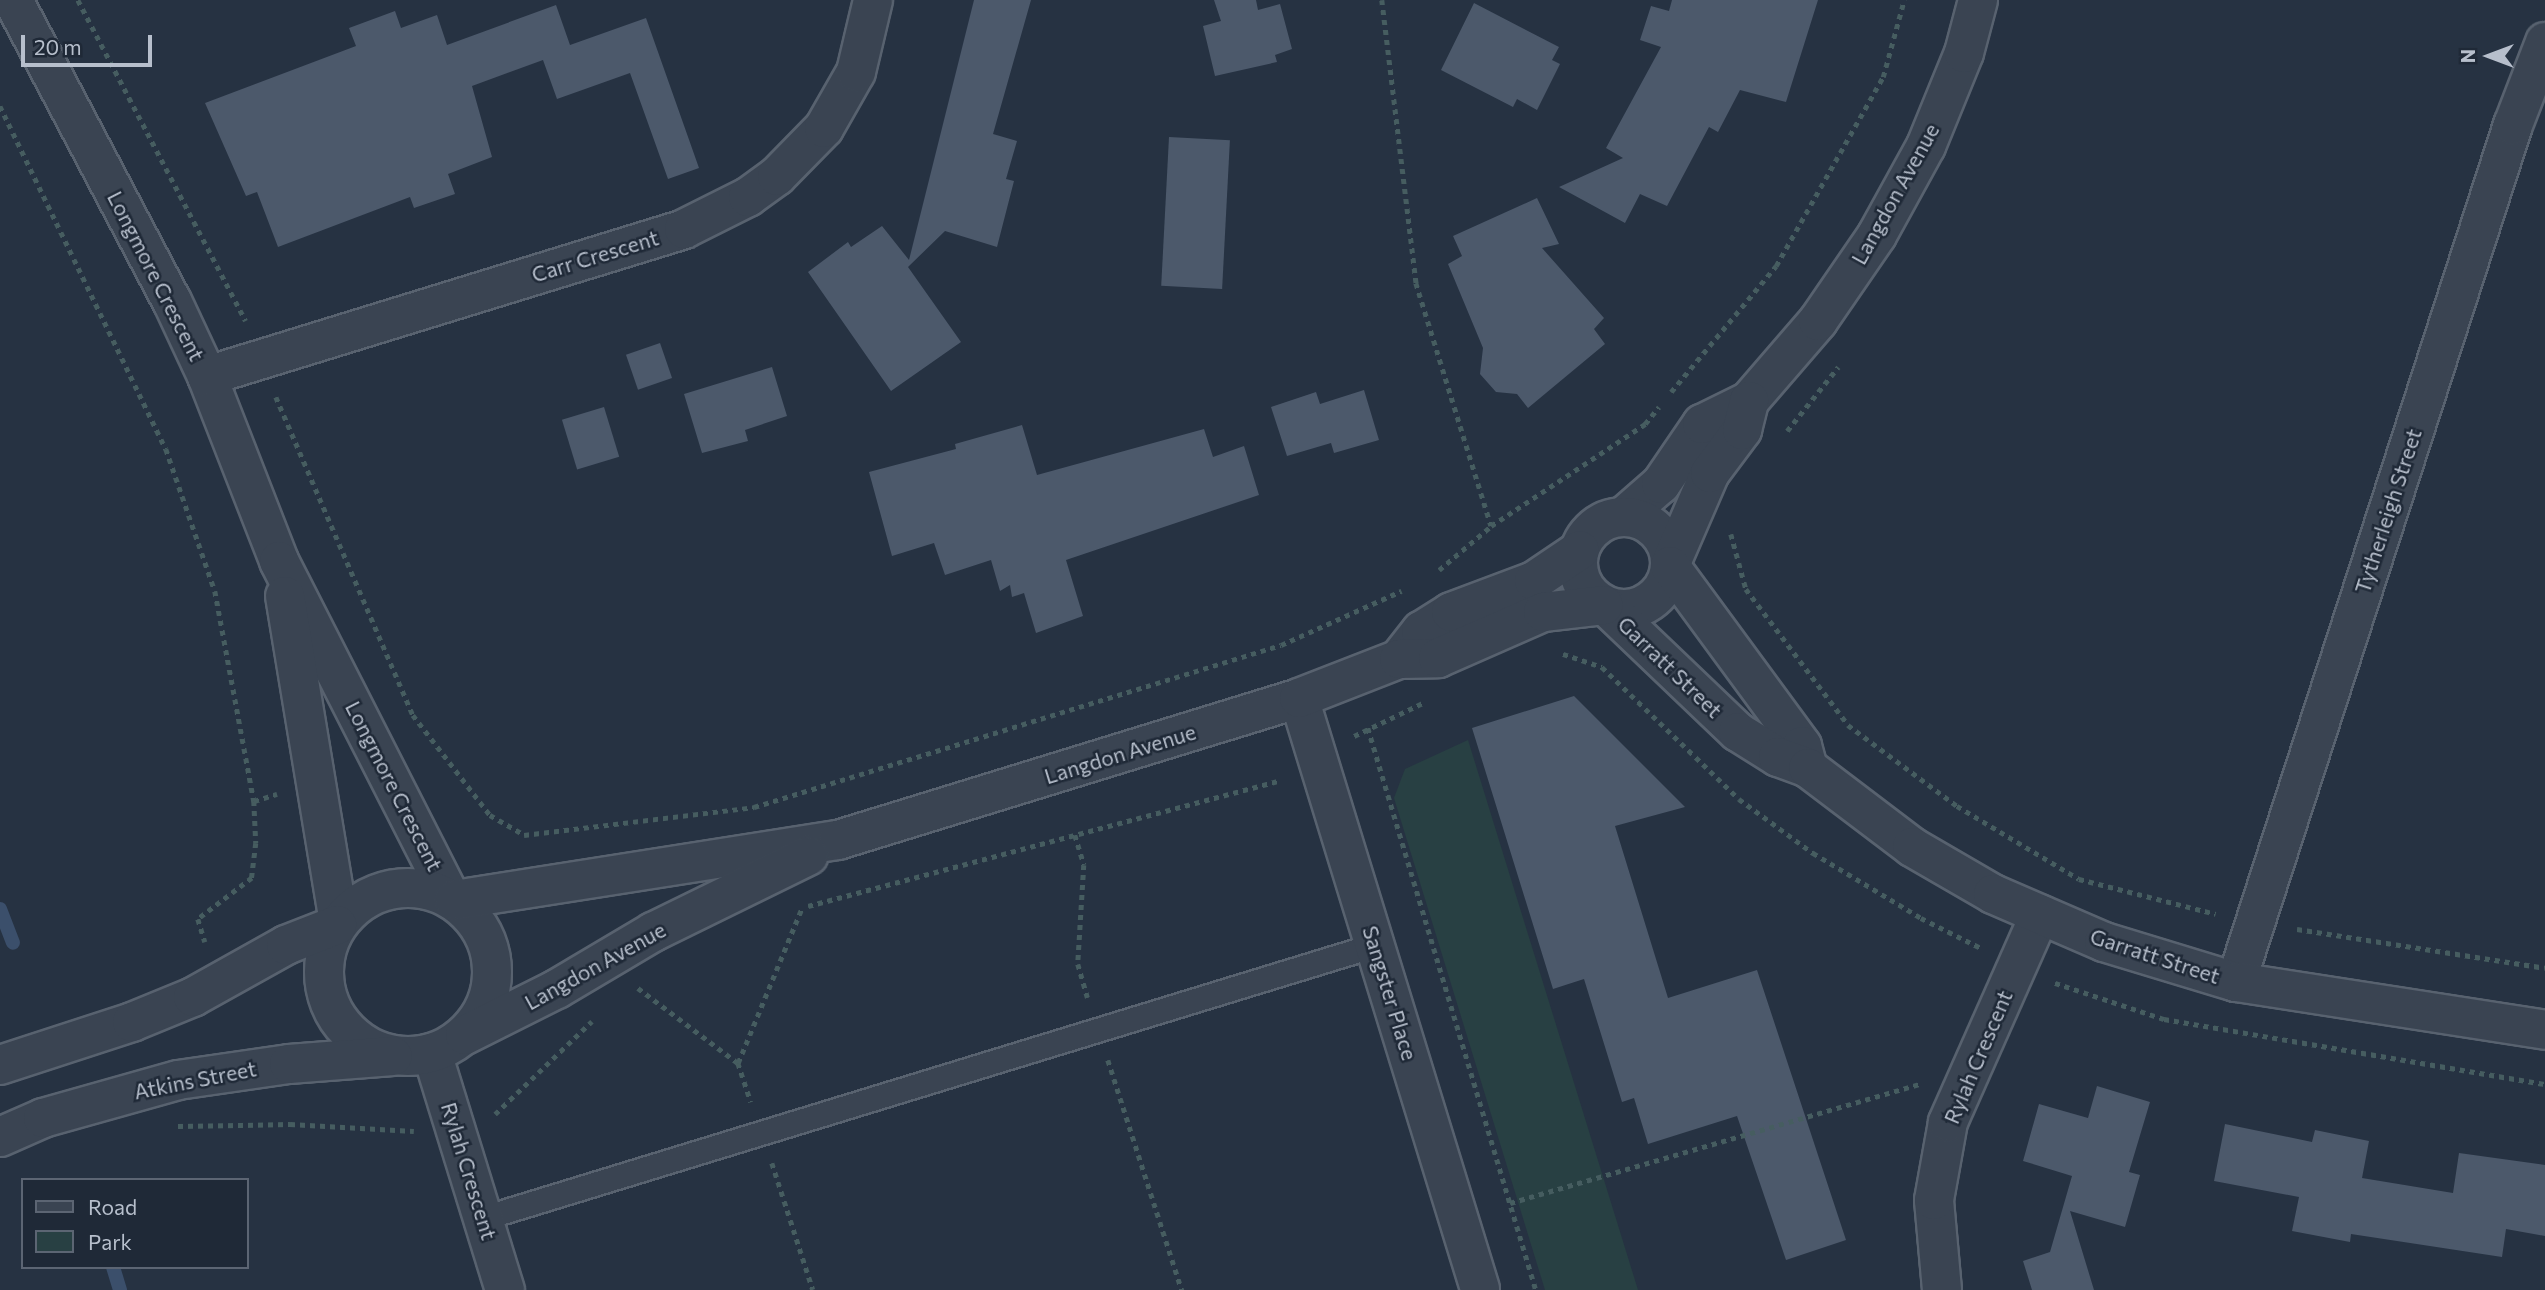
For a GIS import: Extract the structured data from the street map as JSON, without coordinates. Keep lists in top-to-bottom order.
{
  "streets": {
    "street": [
      "Langdon Avenue",
      "Carr Crescent",
      "Longmore Crescent",
      "Tytherleigh Street",
      "Garratt Street",
      "Sangster Place",
      "Rylah Crescent",
      "Atkins Street"
    ]
  },
  "crossings": [
    ["Langdon Avenue", "Longmore Crescent"],
    ["Langdon Avenue", "Garratt Street"],
    ["Langdon Avenue", "Sangster Place"],
    ["Langdon Avenue", "Rylah Crescent"],
    ["Langdon Avenue", "Atkins Street"],
    ["Carr Crescent", "Longmore Crescent"],
    ["Longmore Crescent", "Rylah Crescent"],
    ["Longmore Crescent", "Atkins Street"],
    ["Tytherleigh Street", "Garratt Street"],
    ["Garratt Street", "Rylah Crescent"],
    ["Rylah Crescent", "Atkins Street"]
  ],
  "legend": ["Road", "Park"],
  "scale_bar": "20 m",
  "north": "left"
}
